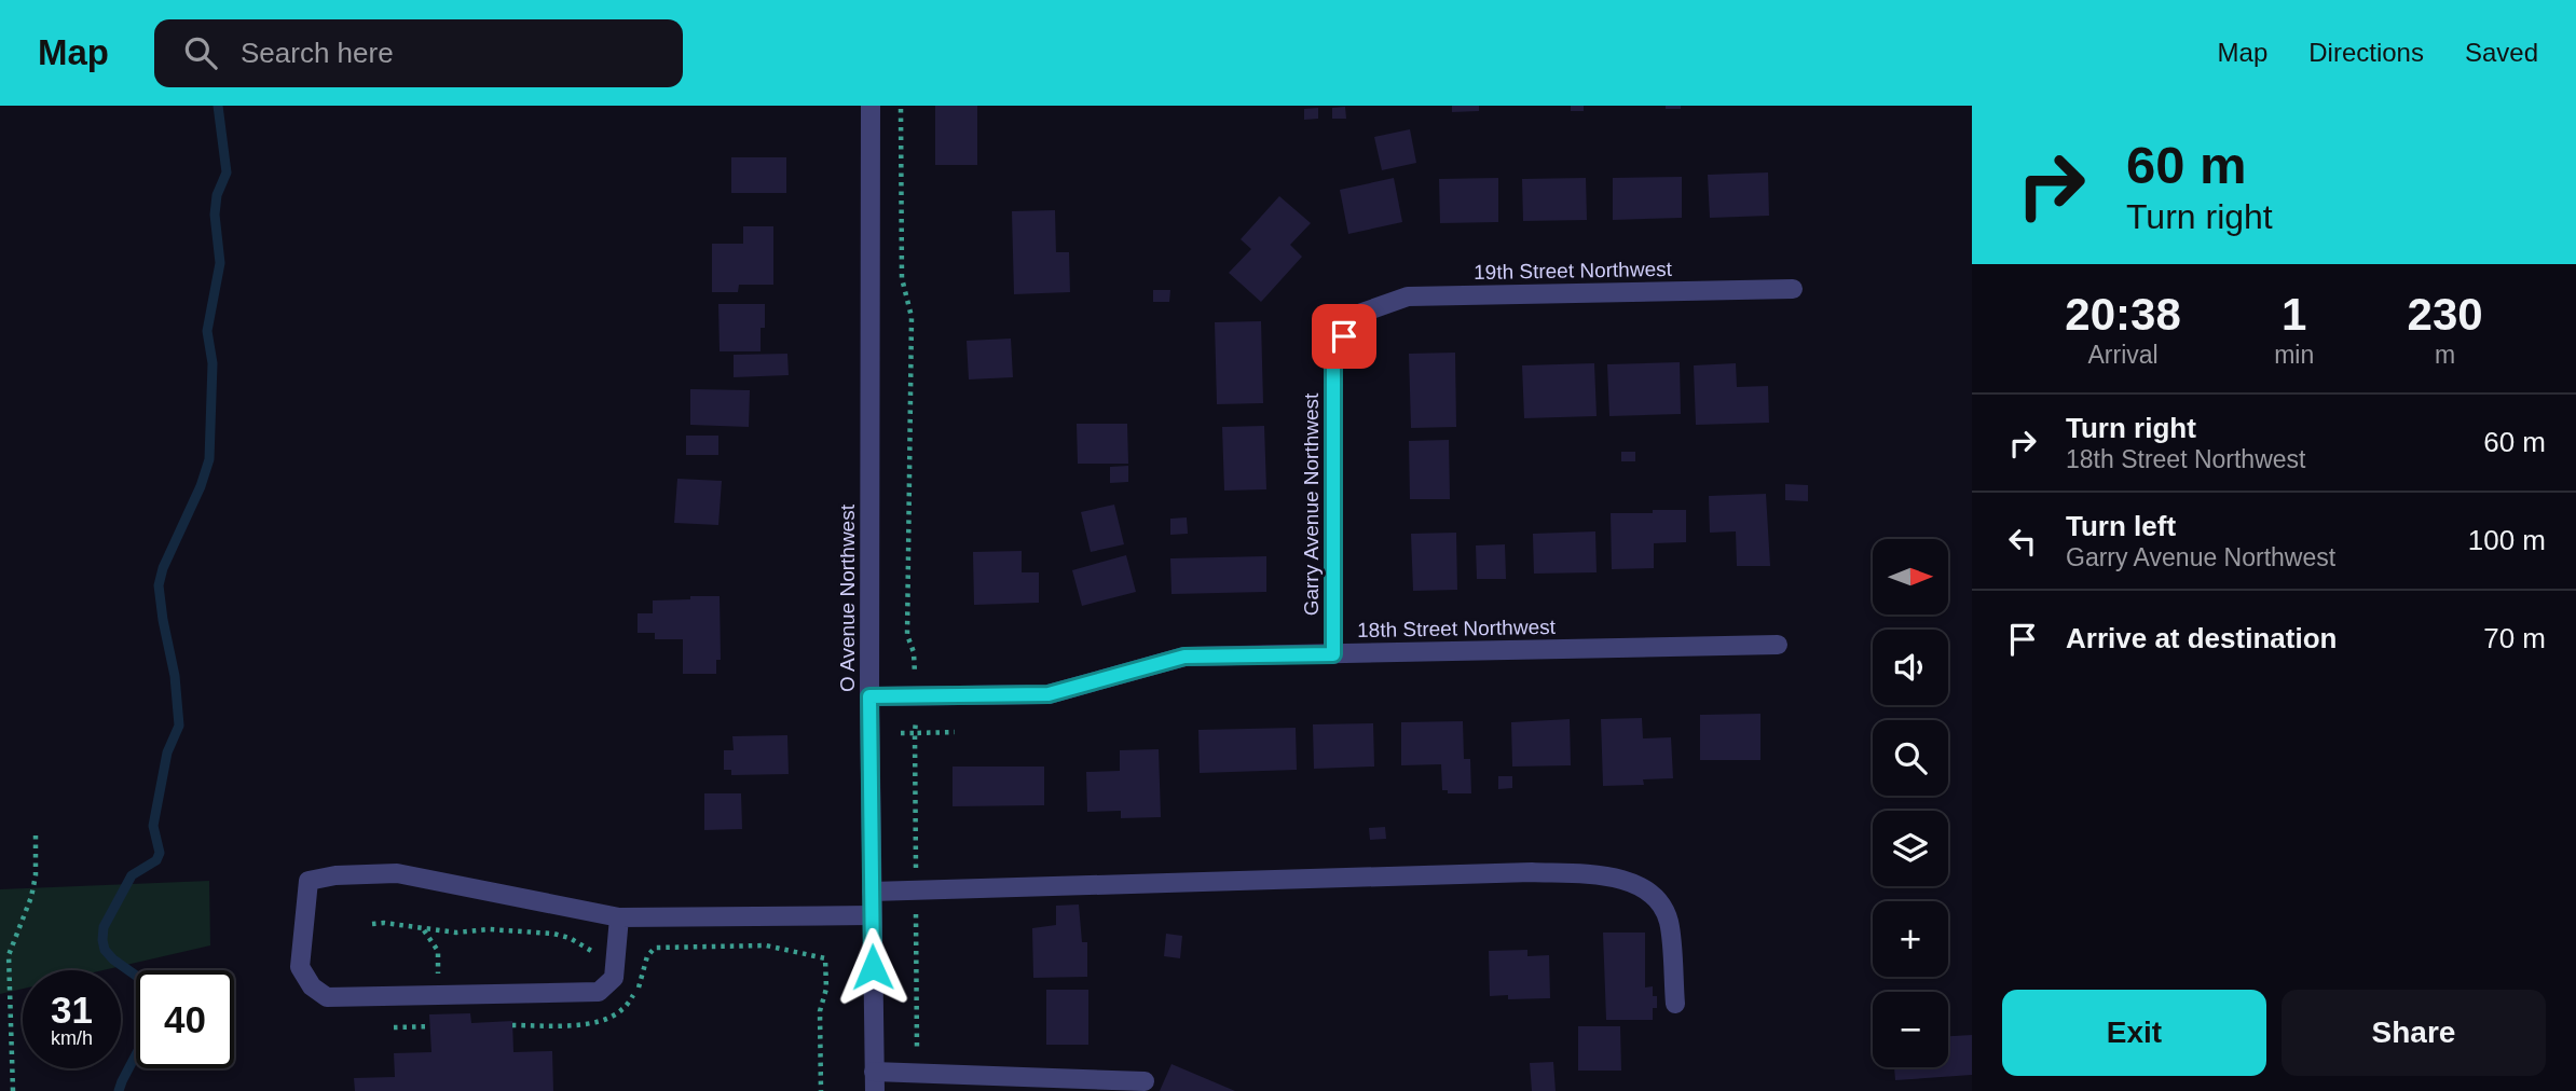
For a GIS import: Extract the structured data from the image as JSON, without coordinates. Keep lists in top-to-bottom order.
{
  "streets": {
    "street": [
      "19th Street Northwest",
      "Garry Avenue Northwest",
      "O Avenue Northwest",
      "18th Street Northwest"
    ]
  },
  "crossings": [
    ["19th Street Northwest", "Garry Avenue Northwest"],
    ["Garry Avenue Northwest", "18th Street Northwest"],
    ["O Avenue Northwest", "18th Street Northwest"]
  ],
  "north": "right",
  "page": {
    "header": "Map",
    "search": "Search here",
    "nav": ["Map", "Directions", "Saved"],
    "turn": ["60 m", "Turn right"],
    "eta": [
      "20:38",
      "Arrival",
      "1",
      "min",
      "230",
      "m"
    ],
    "list": [
      {
        "name": "Turn right",
        "note": "18th Street Northwest",
        "value": "60 m"
      },
      {
        "name": "Turn left",
        "note": "Garry Avenue Northwest",
        "value": "100 m"
      },
      {
        "name": "Arrive at destination",
        "value": "70 m"
      }
    ],
    "map_buttons": ["+", "−"],
    "speed": "31 km/h",
    "limit": "40",
    "buttons": ["Exit", "Share"]
  }
}
